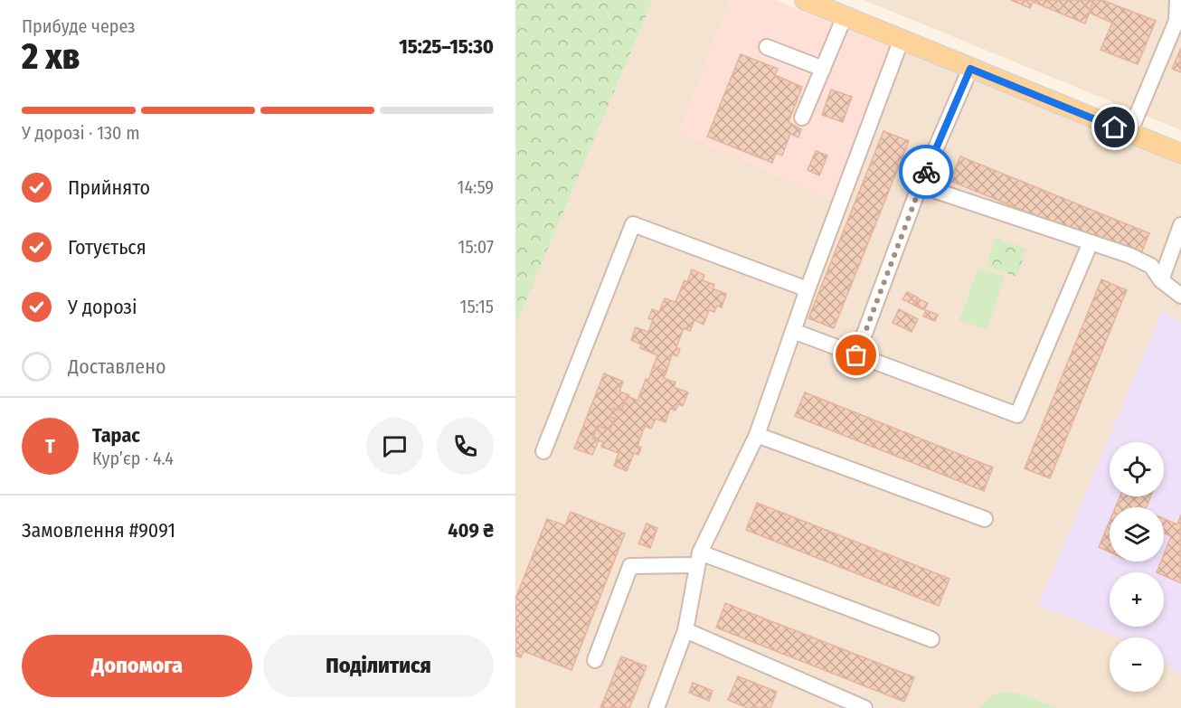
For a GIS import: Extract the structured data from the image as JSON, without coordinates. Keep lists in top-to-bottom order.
{
  "page": {
    "heading": ["2 хв", "Прибуде через", "15:25–15:30"],
    "panel": [
      "Тарас",
      "Кур’єр · 4.4",
      "Замовлення #9091",
      "409 ₴"
    ],
    "bar": "У дорозі · 130 m",
    "list": [
      ["Прийнято", "14:59"],
      ["Готується", "15:07"],
      ["У дорозі", "15:15"],
      "Доставлено"
    ],
    "round": "Т",
    "map_buttons": ["+", "−"],
    "buttons": ["Допомога", "Поділитися"]
  }
}
